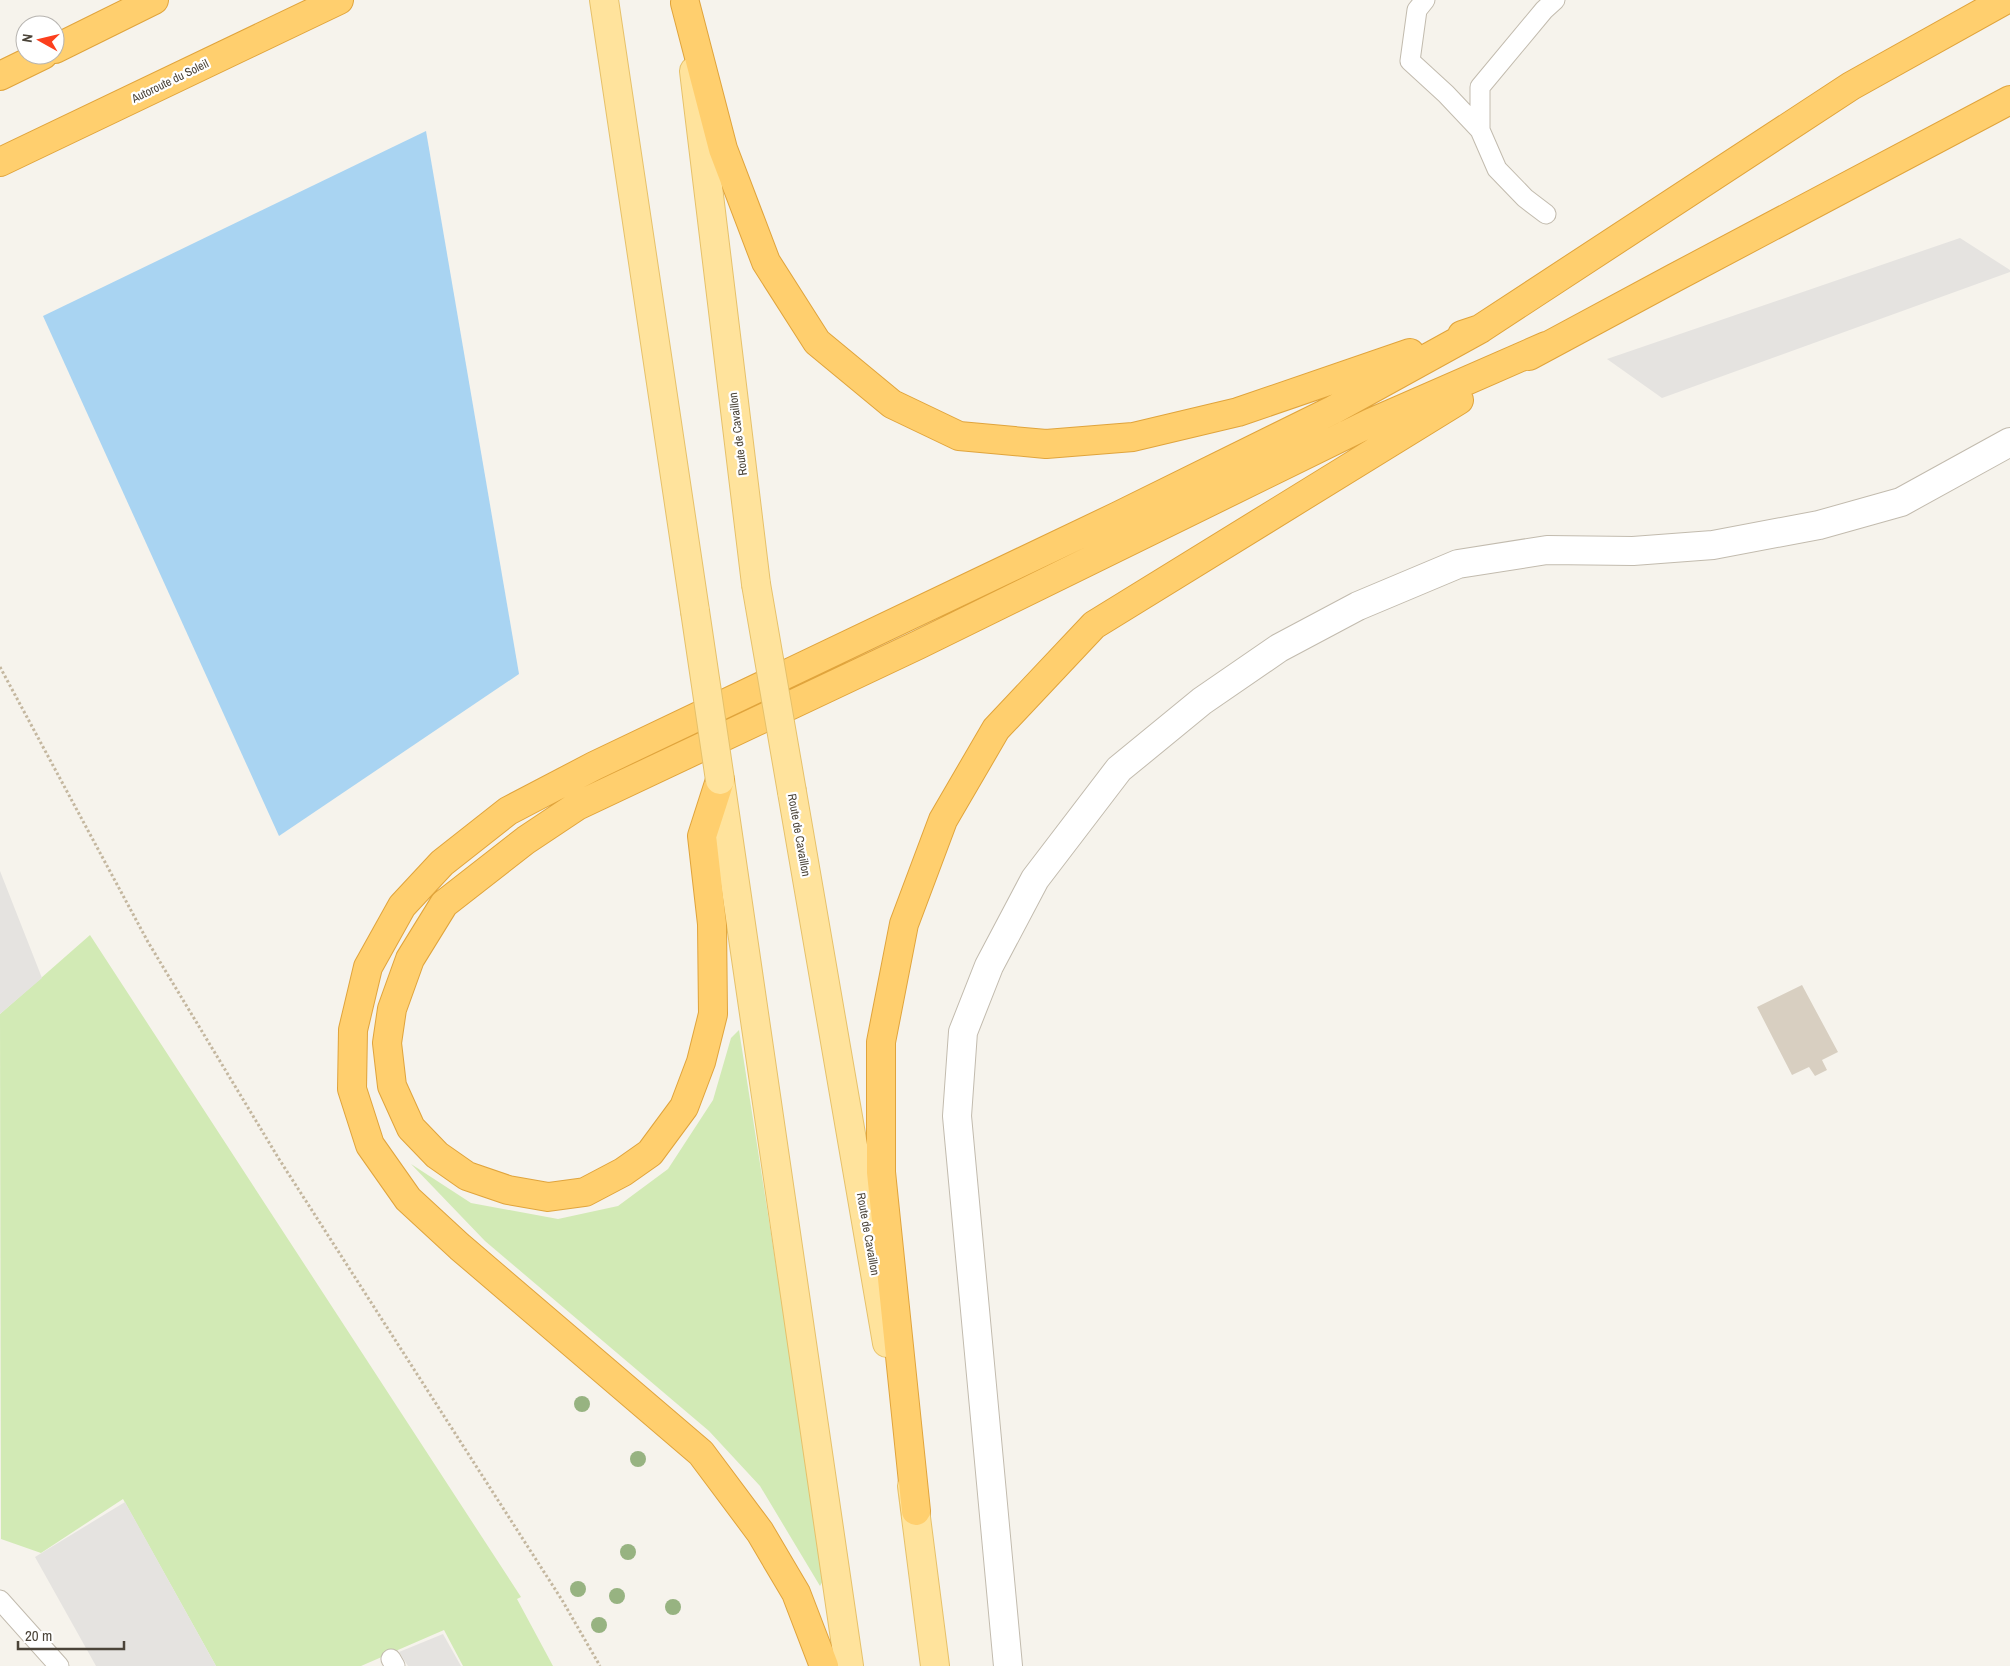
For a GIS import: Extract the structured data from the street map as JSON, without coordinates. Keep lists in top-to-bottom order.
{
  "streets": {
    "highway": ["Autoroute du Soleil"],
    "main road": ["Route de Cavaillon"]
  },
  "scale_bar": "20 m",
  "north": "left"
}
